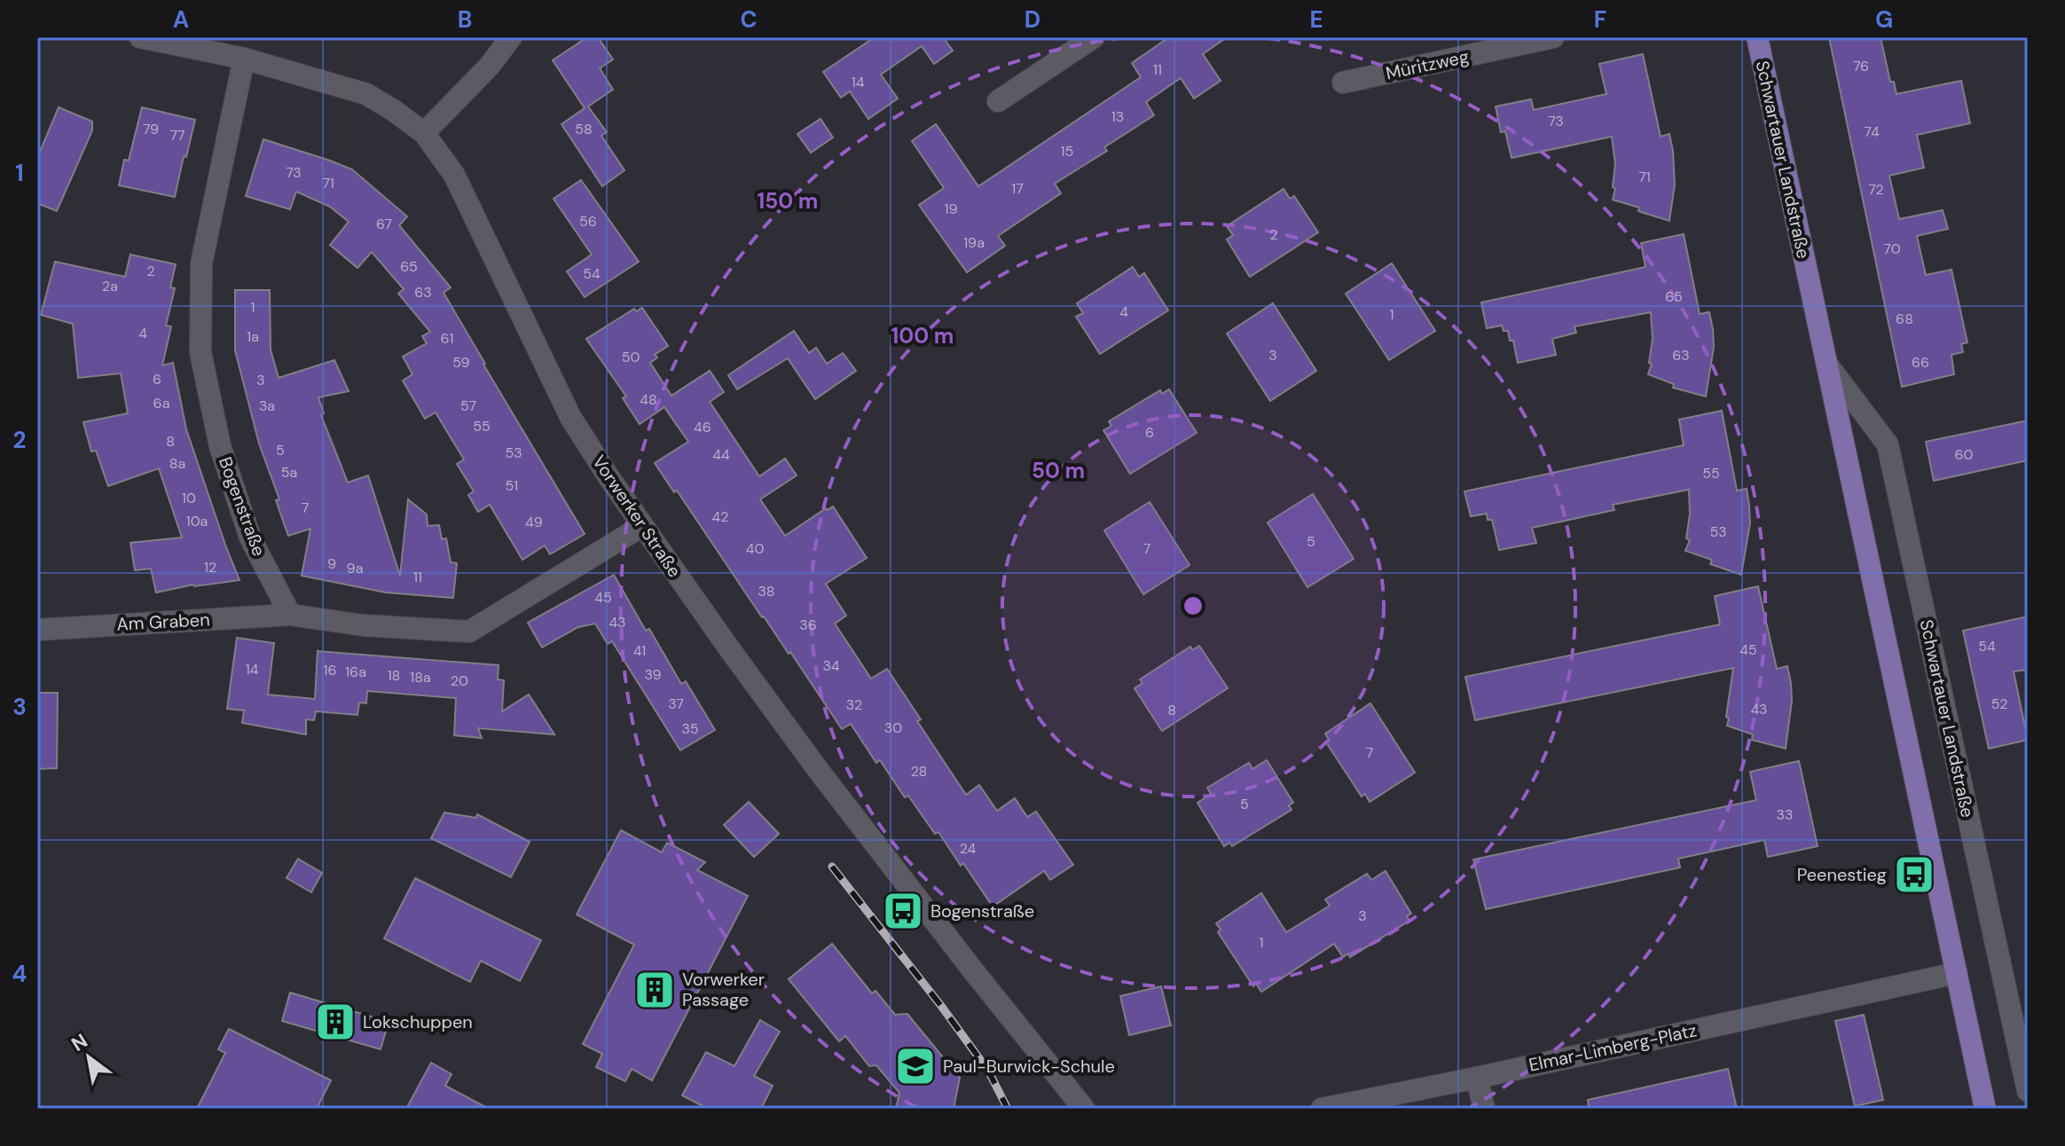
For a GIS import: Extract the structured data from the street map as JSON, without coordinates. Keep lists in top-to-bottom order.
{
  "streets": {
    "main road": ["Schwartauer Landstraße"],
    "street": [
      "Müritzweg",
      "Bogenstraße",
      "Vorwerker Straße",
      "Am Graben",
      "Elmar-Limberg-Platz"
    ]
  },
  "crossings": [
    ["Schwartauer Landstraße", "Elmar-Limberg-Platz"],
    ["Bogenstraße", "Vorwerker Straße"],
    ["Bogenstraße", "Am Graben"]
  ],
  "places": {
    "bus stop": ["Peenestieg", "Bogenstraße"],
    "building": ["Vorwerker Passage", "Lokschuppen"],
    "school or university": ["Paul-Burwick-Schule"]
  },
  "house_numbers": [
    "76",
    "11",
    "14",
    "13",
    "73",
    "79",
    "58",
    "74",
    "77",
    "15",
    "73",
    "71",
    "71",
    "17",
    "72",
    "19",
    "56",
    "67",
    "2",
    "19a",
    "70",
    "65",
    "2",
    "54",
    "2a",
    "63",
    "65",
    "1",
    "4",
    "1",
    "68",
    "4",
    "1a",
    "61",
    "3",
    "63",
    "50",
    "59",
    "66",
    "6",
    "3",
    "48",
    "6a",
    "3a",
    "57",
    "55",
    "46",
    "6",
    "8",
    "5",
    "53",
    "44",
    "60",
    "8a",
    "5a",
    "55",
    "51",
    "10",
    "7",
    "42",
    "10a",
    "49",
    "53",
    "5",
    "40",
    "7",
    "9",
    "12",
    "9a",
    "11",
    "38",
    "45",
    "43",
    "36",
    "54",
    "45",
    "41",
    "34",
    "14",
    "16",
    "16a",
    "39",
    "18",
    "18a",
    "20",
    "37",
    "52",
    "32",
    "43",
    "8",
    "30",
    "35",
    "7",
    "28",
    "5",
    "33",
    "24",
    "3",
    "1"
  ],
  "north": "top left",
  "grid": {
    "columns": [
      "A",
      "B",
      "C",
      "D",
      "E",
      "F",
      "G"
    ],
    "rows": [
      "1",
      "2",
      "3",
      "4"
    ]
  },
  "rings": ["150 m", "100 m", "50 m"]
}
